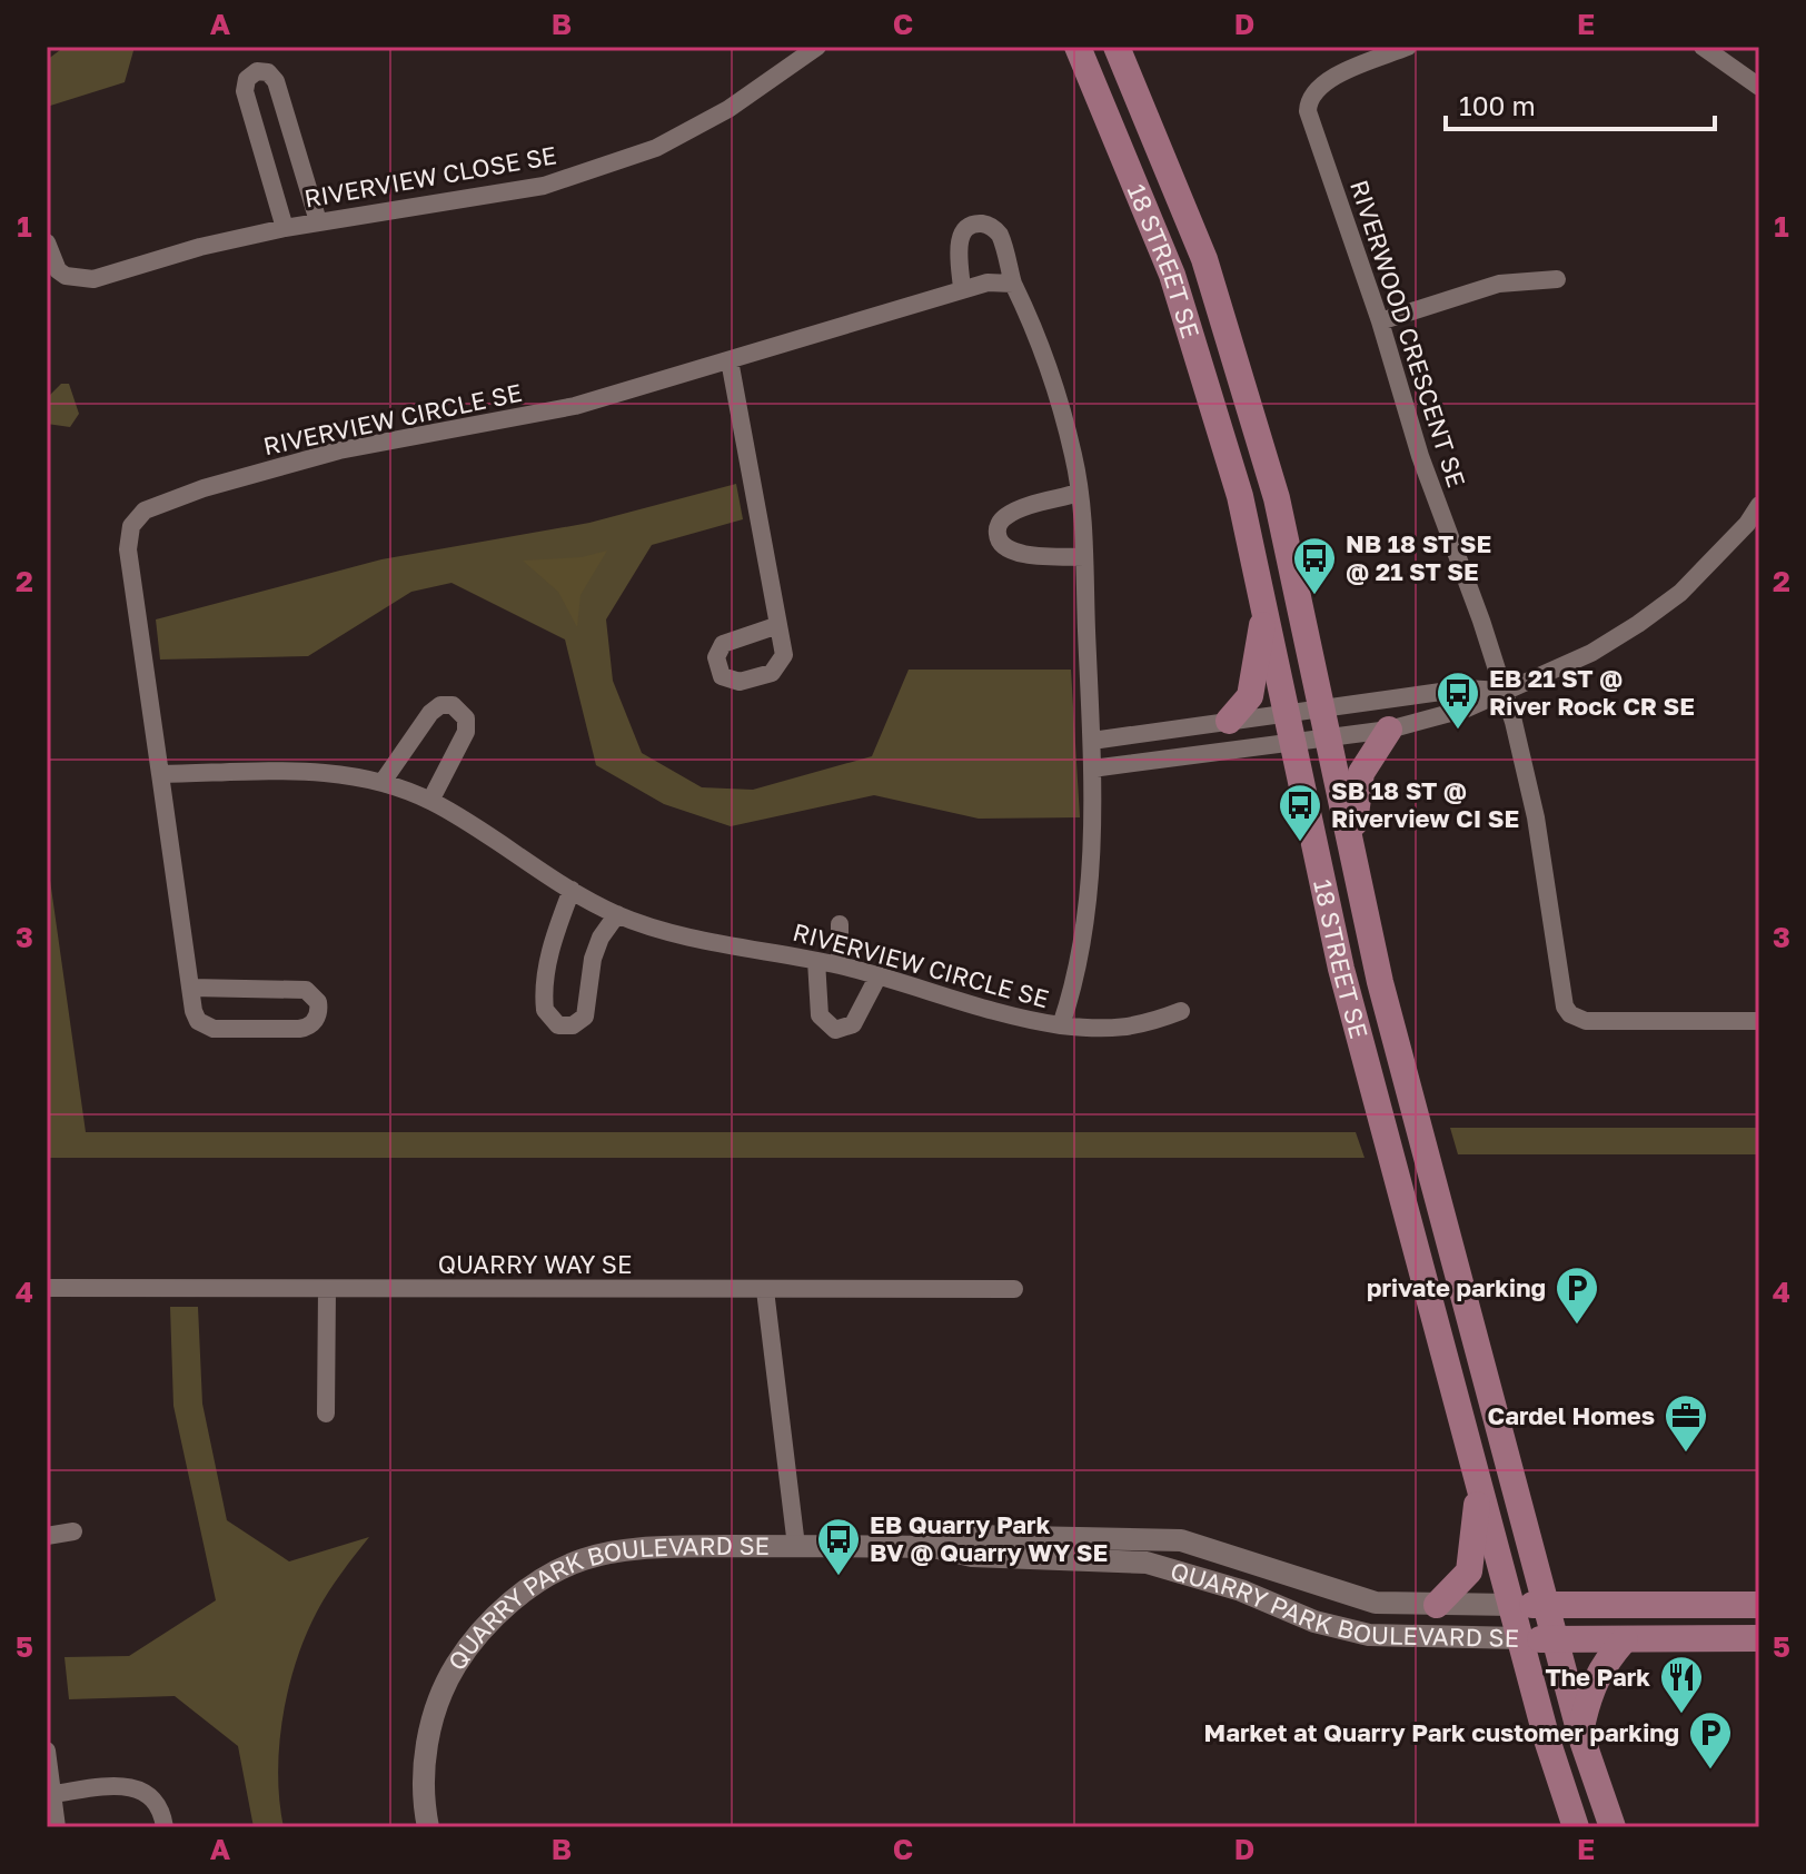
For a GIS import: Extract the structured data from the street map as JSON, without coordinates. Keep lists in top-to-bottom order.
{
  "streets": {
    "main road": ["18 STREET SE", "QUARRY PARK BOULEVARD SE"],
    "street": [
      "RIVERVIEW CLOSE SE",
      "RIVERWOOD CRESCENT SE",
      "RIVERVIEW CIRCLE SE",
      "QUARRY WAY SE"
    ]
  },
  "crossings": [
    ["18 STREET SE", "QUARRY PARK BOULEVARD SE"]
  ],
  "places": {
    "bus stop": [
      "NB 18 ST SE @ 21 ST SE",
      "EB 21 ST @ River Rock CR SE",
      "SB 18 ST @ Riverview CI SE",
      "EB Quarry Park BV @ Quarry WY SE"
    ],
    "parking": ["private parking", "Market at Quarry Park customer parking"],
    "office": ["Cardel Homes"],
    "restaurant": ["The Park"]
  },
  "scale_bar": "100 m",
  "grid": {
    "columns": [
      "A",
      "B",
      "C",
      "D",
      "E"
    ],
    "rows": [
      "1",
      "2",
      "3",
      "4",
      "5"
    ]
  }
}
